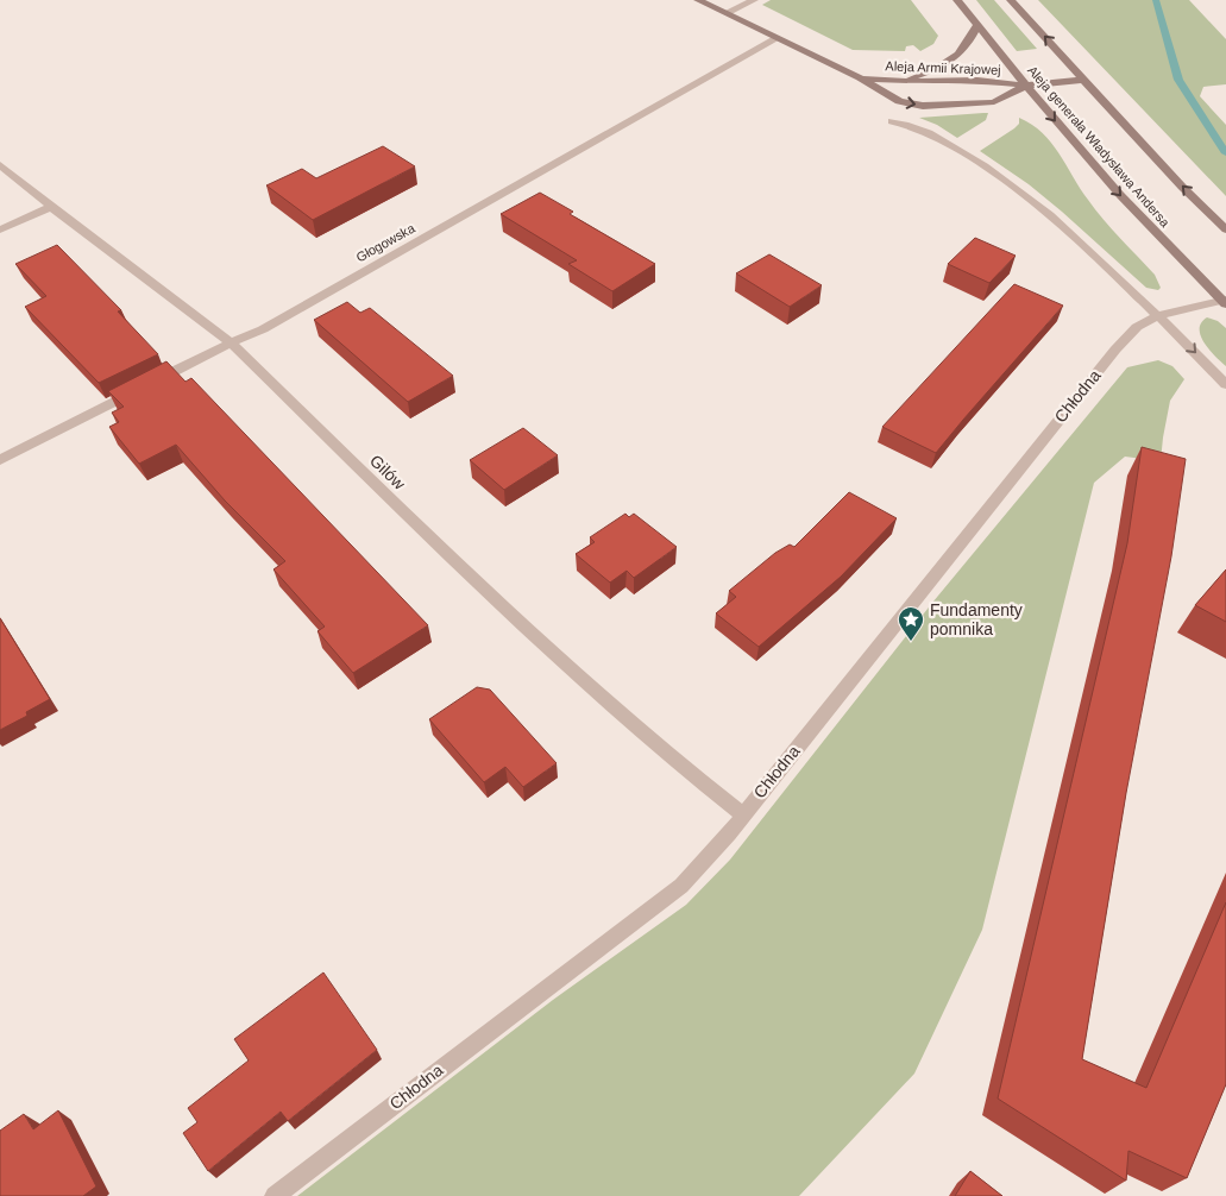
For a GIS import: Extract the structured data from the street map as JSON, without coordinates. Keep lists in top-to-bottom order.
{
  "streets": {
    "main road": ["Aleja Armii Krajowej", "Aleja generała Władysława Andersa"],
    "street": ["Głogowska", "Chłodna", "Gilów"]
  },
  "crossings": [
    ["Aleja Armii Krajowej", "Aleja generała Władysława Andersa"],
    ["Aleja Armii Krajowej", "Głogowska"],
    ["Aleja generała Władysława Andersa", "Chłodna"],
    ["Głogowska", "Gilów"],
    ["Chłodna", "Gilów"]
  ],
  "places": {
    "place": ["Fundamenty pomnika"]
  }
}
